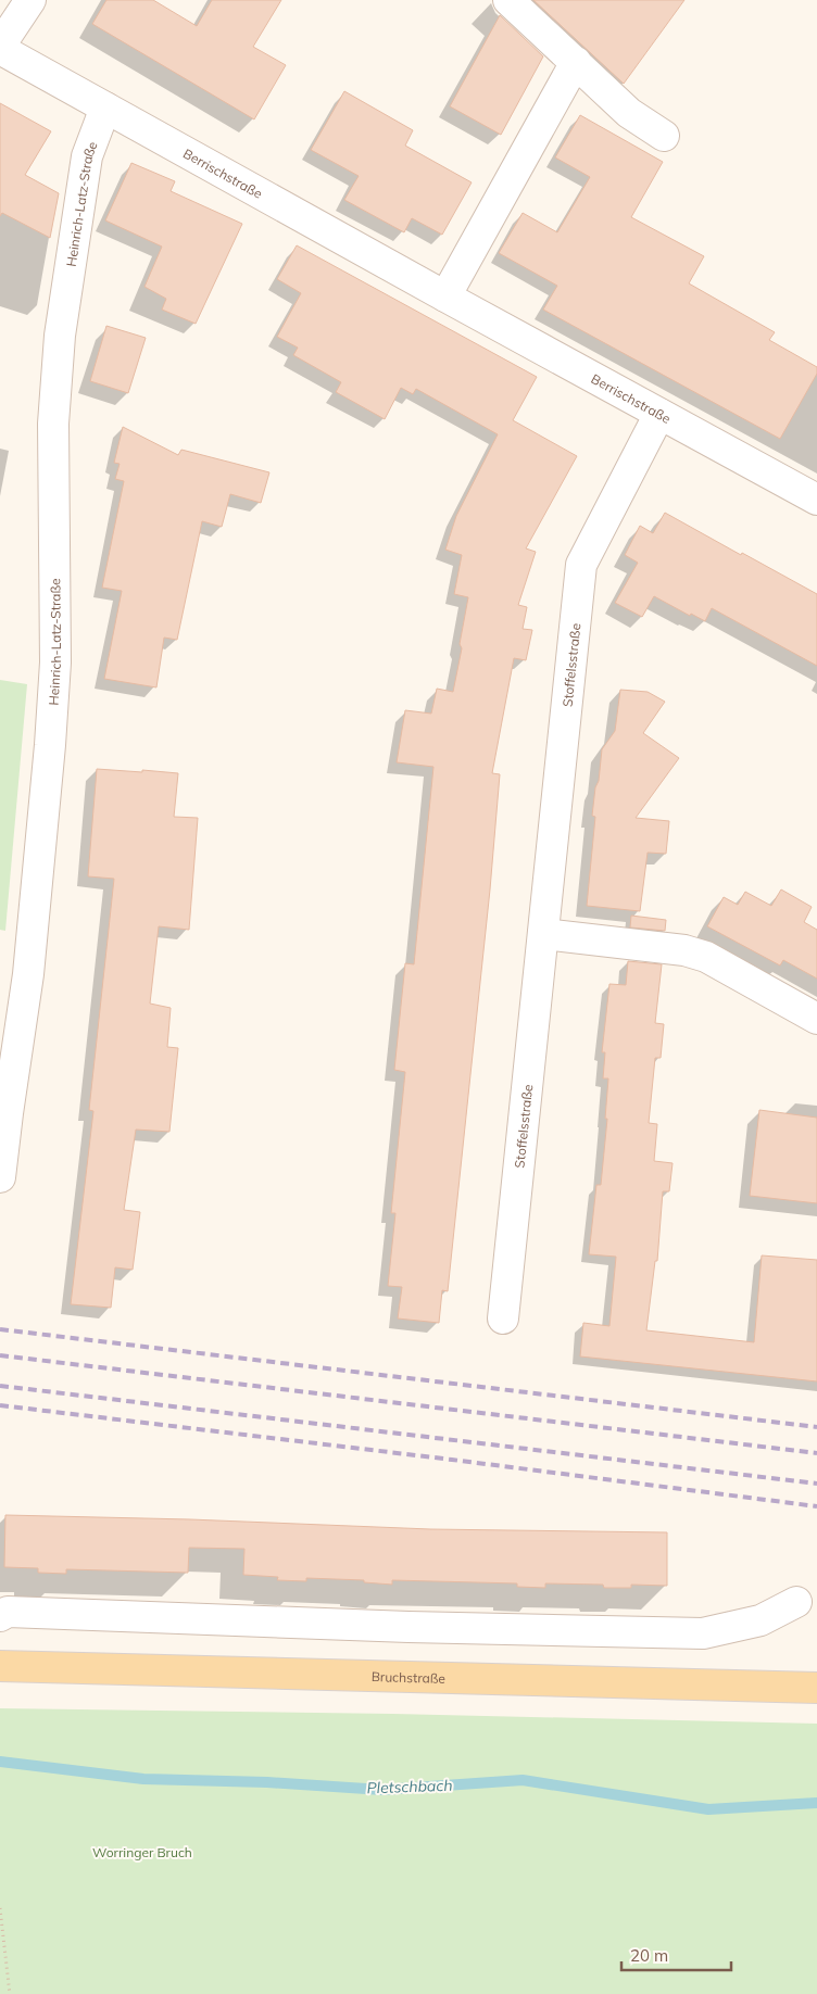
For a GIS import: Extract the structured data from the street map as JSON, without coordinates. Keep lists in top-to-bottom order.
{
  "streets": {
    "main road": ["Bruchstraße"],
    "street": ["Berrischstraße", "Heinrich-Latz-Straße", "Stoffelsstraße"]
  },
  "crossings": [
    ["Berrischstraße", "Heinrich-Latz-Straße"],
    ["Berrischstraße", "Stoffelsstraße"]
  ],
  "water": ["Pletschbach"],
  "parks": ["Worringer Bruch"],
  "scale_bar": "20 m"
}
